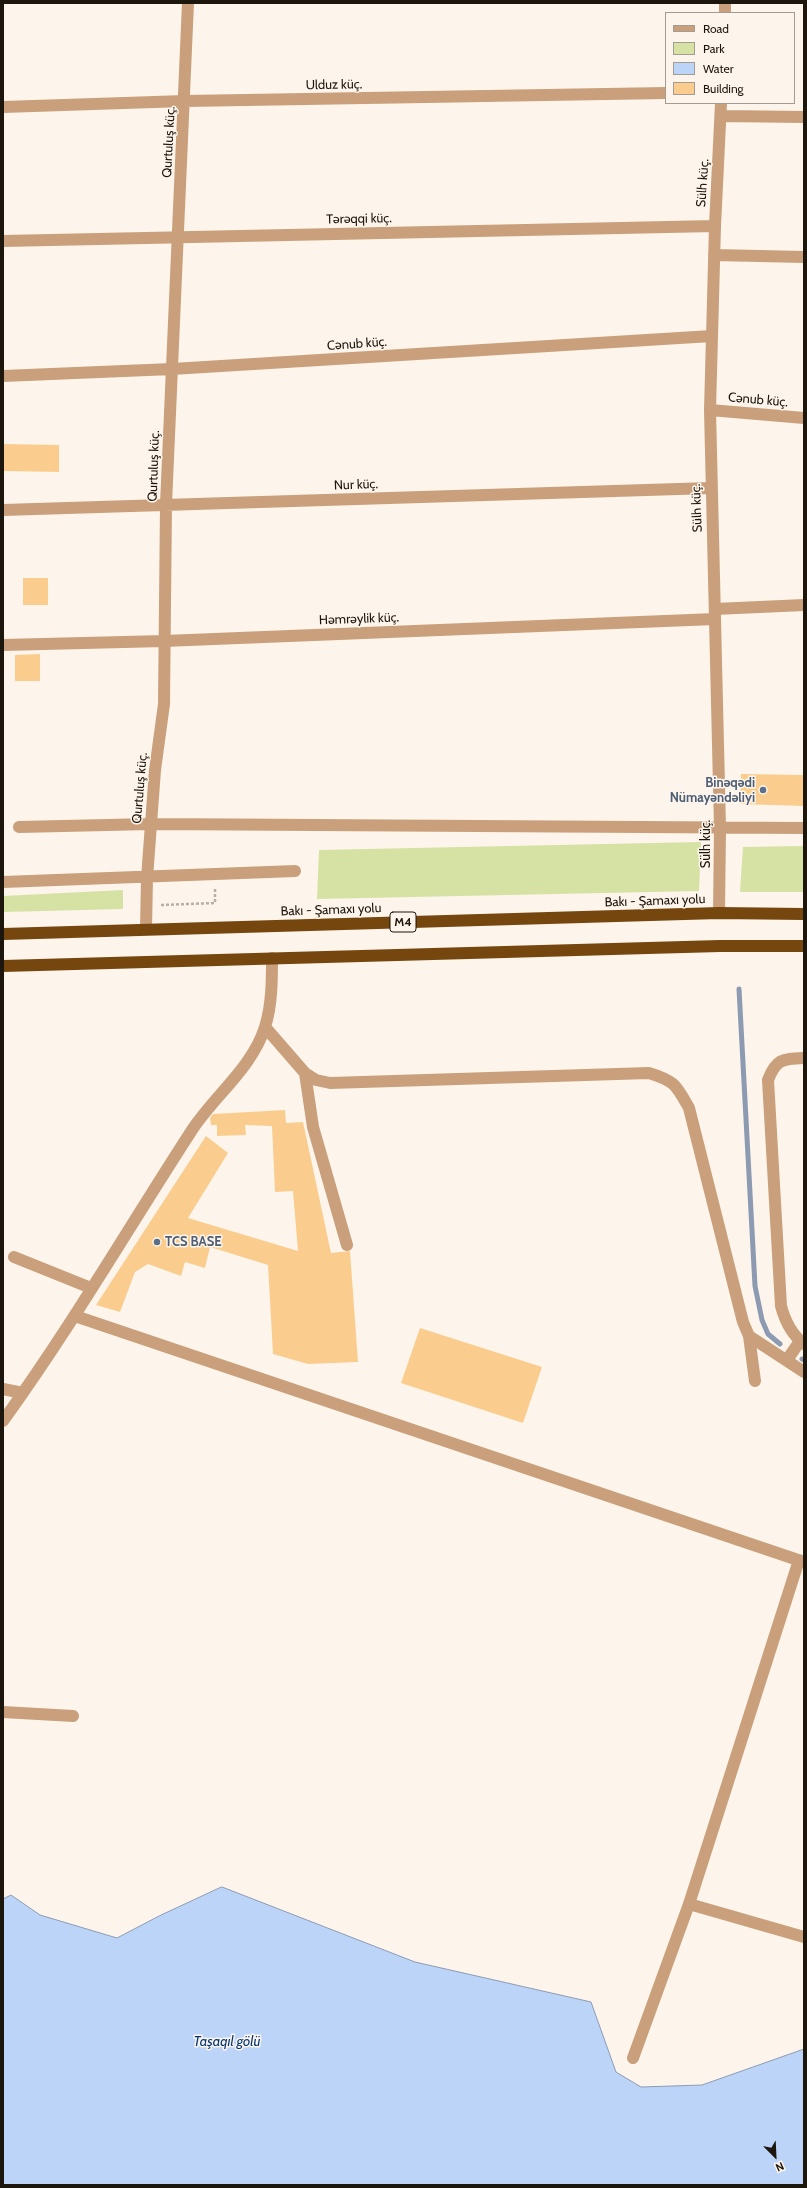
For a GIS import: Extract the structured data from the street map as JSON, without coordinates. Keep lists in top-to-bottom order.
{
  "streets": {
    "highway": ["Bakı - Şamaxı yolu", "M4"],
    "street": [
      "Ulduz küç.",
      "Qurtuluş küç.",
      "Sülh küç.",
      "Tərəqqi küç.",
      "Cənub küç.",
      "Nur küç.",
      "Həmrəylik küç."
    ]
  },
  "crossings": [
    ["Ulduz küç.", "Qurtuluş küç."],
    ["Qurtuluş küç.", "Tərəqqi küç."],
    ["Qurtuluş küç.", "Cənub küç."],
    ["Qurtuluş küç.", "Nur küç."],
    ["Qurtuluş küç.", "Həmrəylik küç."],
    ["Qurtuluş küç.", "Bakı - Şamaxı yolu"],
    ["Sülh küç.", "Tərəqqi küç."],
    ["Sülh küç.", "Cənub küç."],
    ["Sülh küç.", "Nur küç."],
    ["Sülh küç.", "Həmrəylik küç."],
    ["Sülh küç.", "Bakı - Şamaxı yolu"]
  ],
  "water": ["Taşaqıl gölü"],
  "places": ["Binəqədi Nümayəndəliyi", "TCS BASE"],
  "legend": [
    "Road",
    "Park",
    "Water",
    "Building"
  ],
  "north": "bottom right"
}
